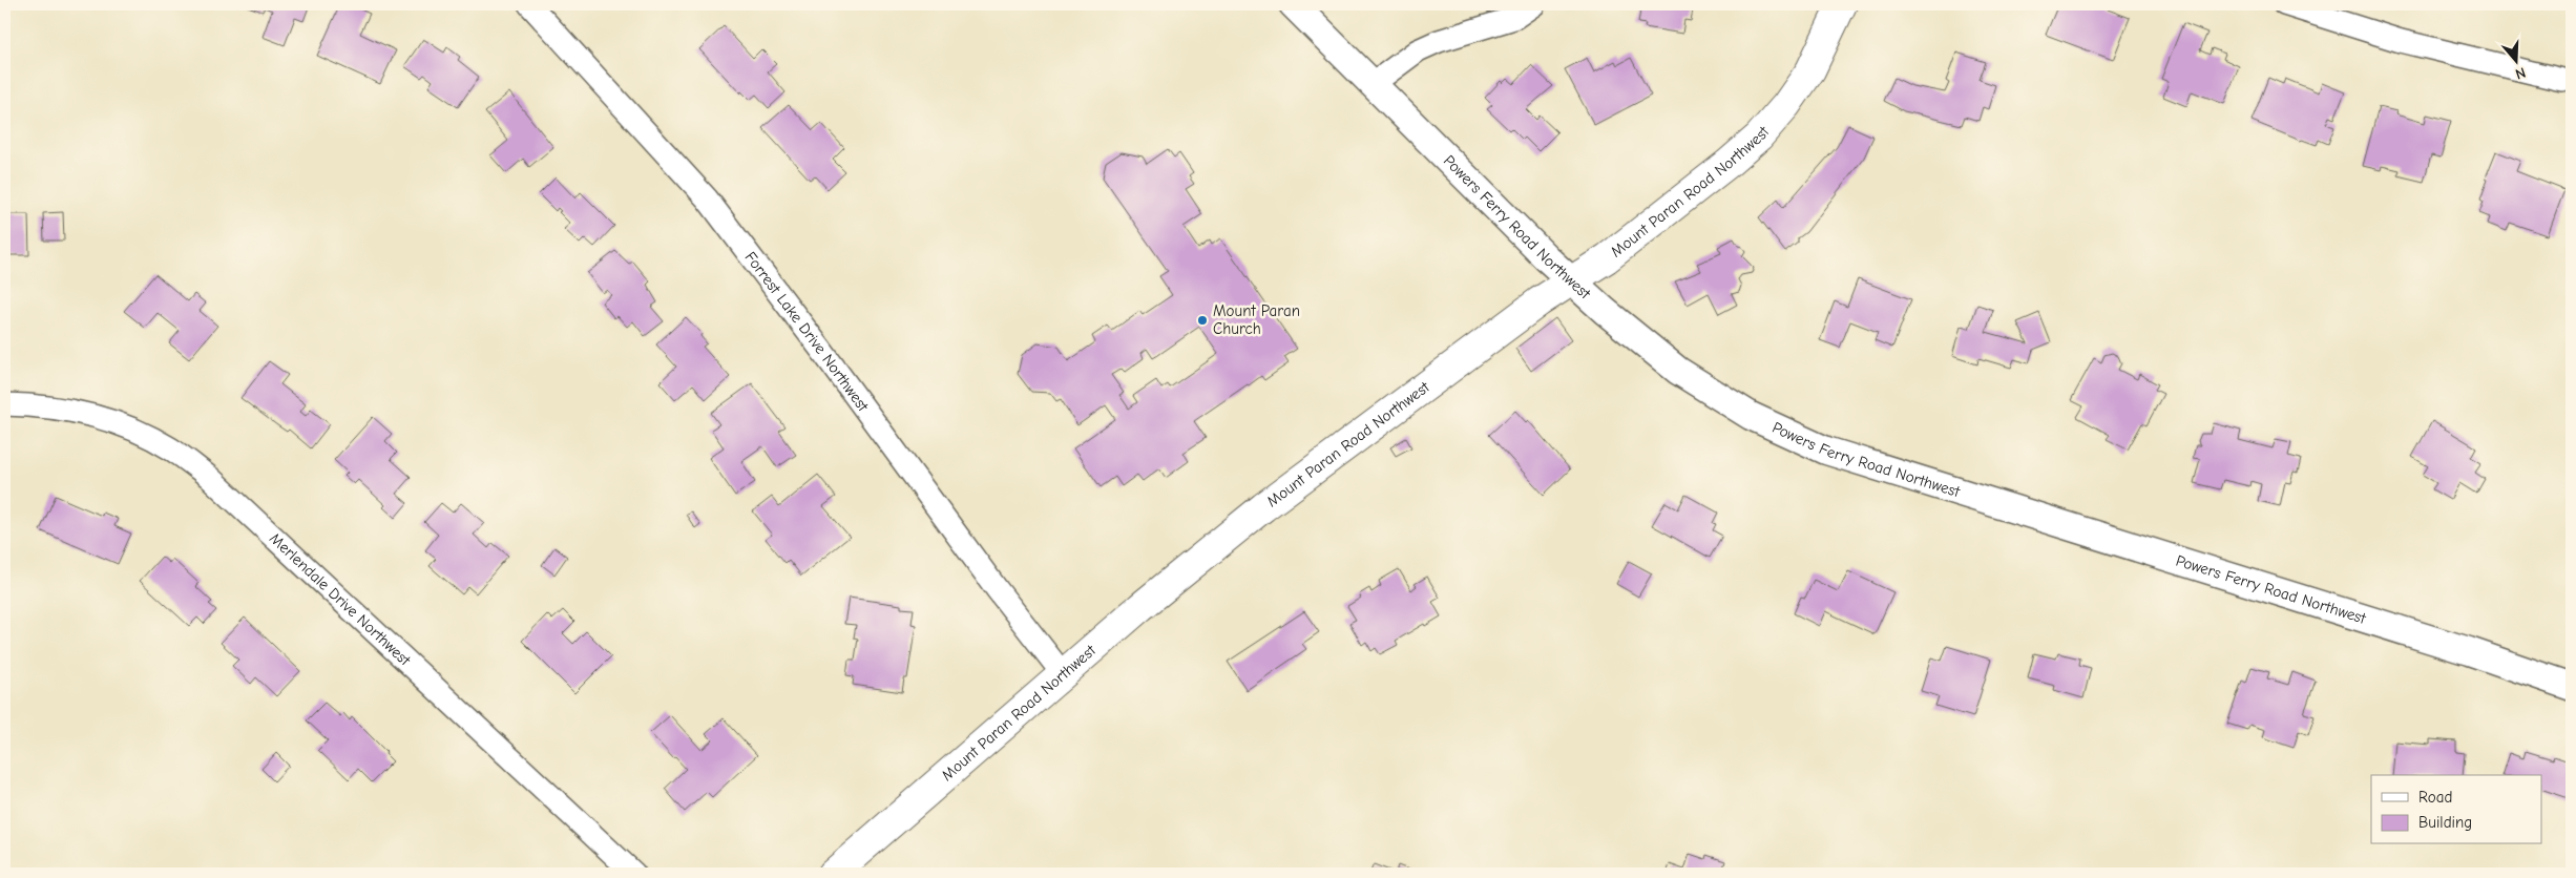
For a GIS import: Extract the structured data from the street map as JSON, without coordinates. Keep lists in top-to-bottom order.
{
  "streets": {
    "main road": ["Mount Paran Road Northwest"],
    "street": ["Powers Ferry Road Northwest", "Forrest Lake Drive Northwest", "Merlendale Drive Northwest"]
  },
  "crossings": [
    ["Mount Paran Road Northwest", "Powers Ferry Road Northwest"],
    ["Mount Paran Road Northwest", "Forrest Lake Drive Northwest"]
  ],
  "places": ["Mount Paran Church"],
  "legend": ["Road", "Building"],
  "north": "bottom"
}
